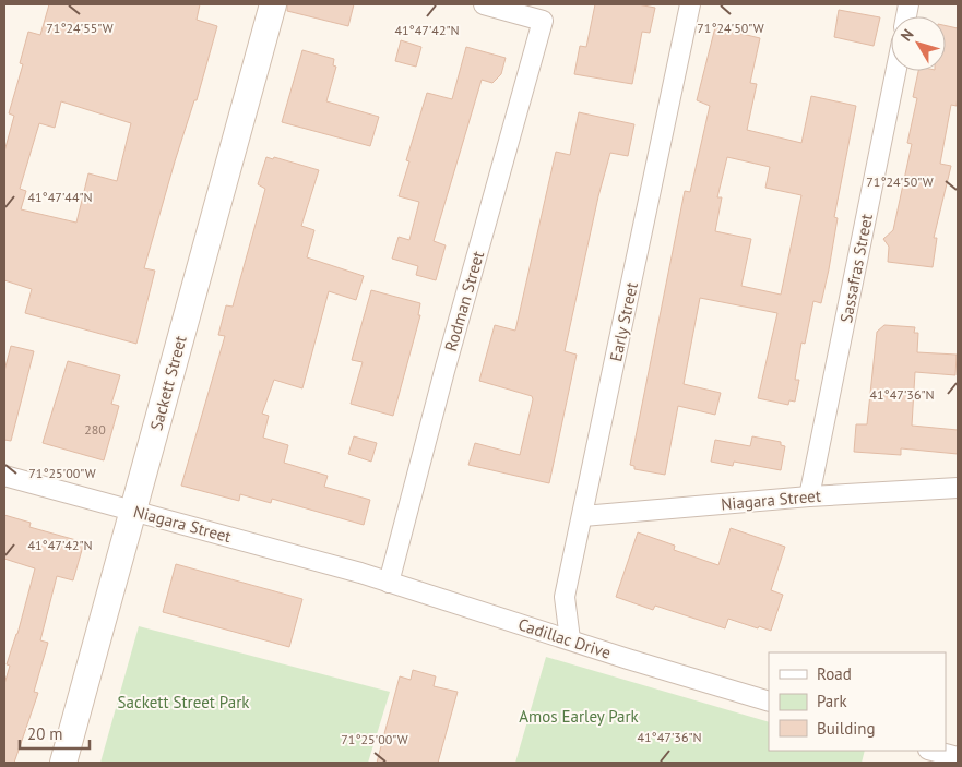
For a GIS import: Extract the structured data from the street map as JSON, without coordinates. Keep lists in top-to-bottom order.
{
  "streets": {
    "street": [
      "Sassafras Street",
      "Rodman Street",
      "Early Street",
      "Sackett Street",
      "Niagara Street",
      "Cadillac Drive"
    ]
  },
  "crossings": [
    ["Sassafras Street", "Niagara Street"],
    ["Rodman Street", "Cadillac Drive"],
    ["Early Street", "Niagara Street"],
    ["Early Street", "Cadillac Drive"],
    ["Sackett Street", "Niagara Street"],
    ["Niagara Street", "Cadillac Drive"]
  ],
  "parks": ["Sackett Street Park", "Amos Earley Park"],
  "house_numbers": ["280"],
  "legend": ["Road", "Park", "Building"],
  "scale_bar": "20 m",
  "north": "top left",
  "coordinates": [
    "71°24'55\"W",
    "71°24'50\"W",
    "41°47'42\"N",
    "41°47'44\"N",
    "41°47'36\"N",
    "71°25'00\"W"
  ]
}
